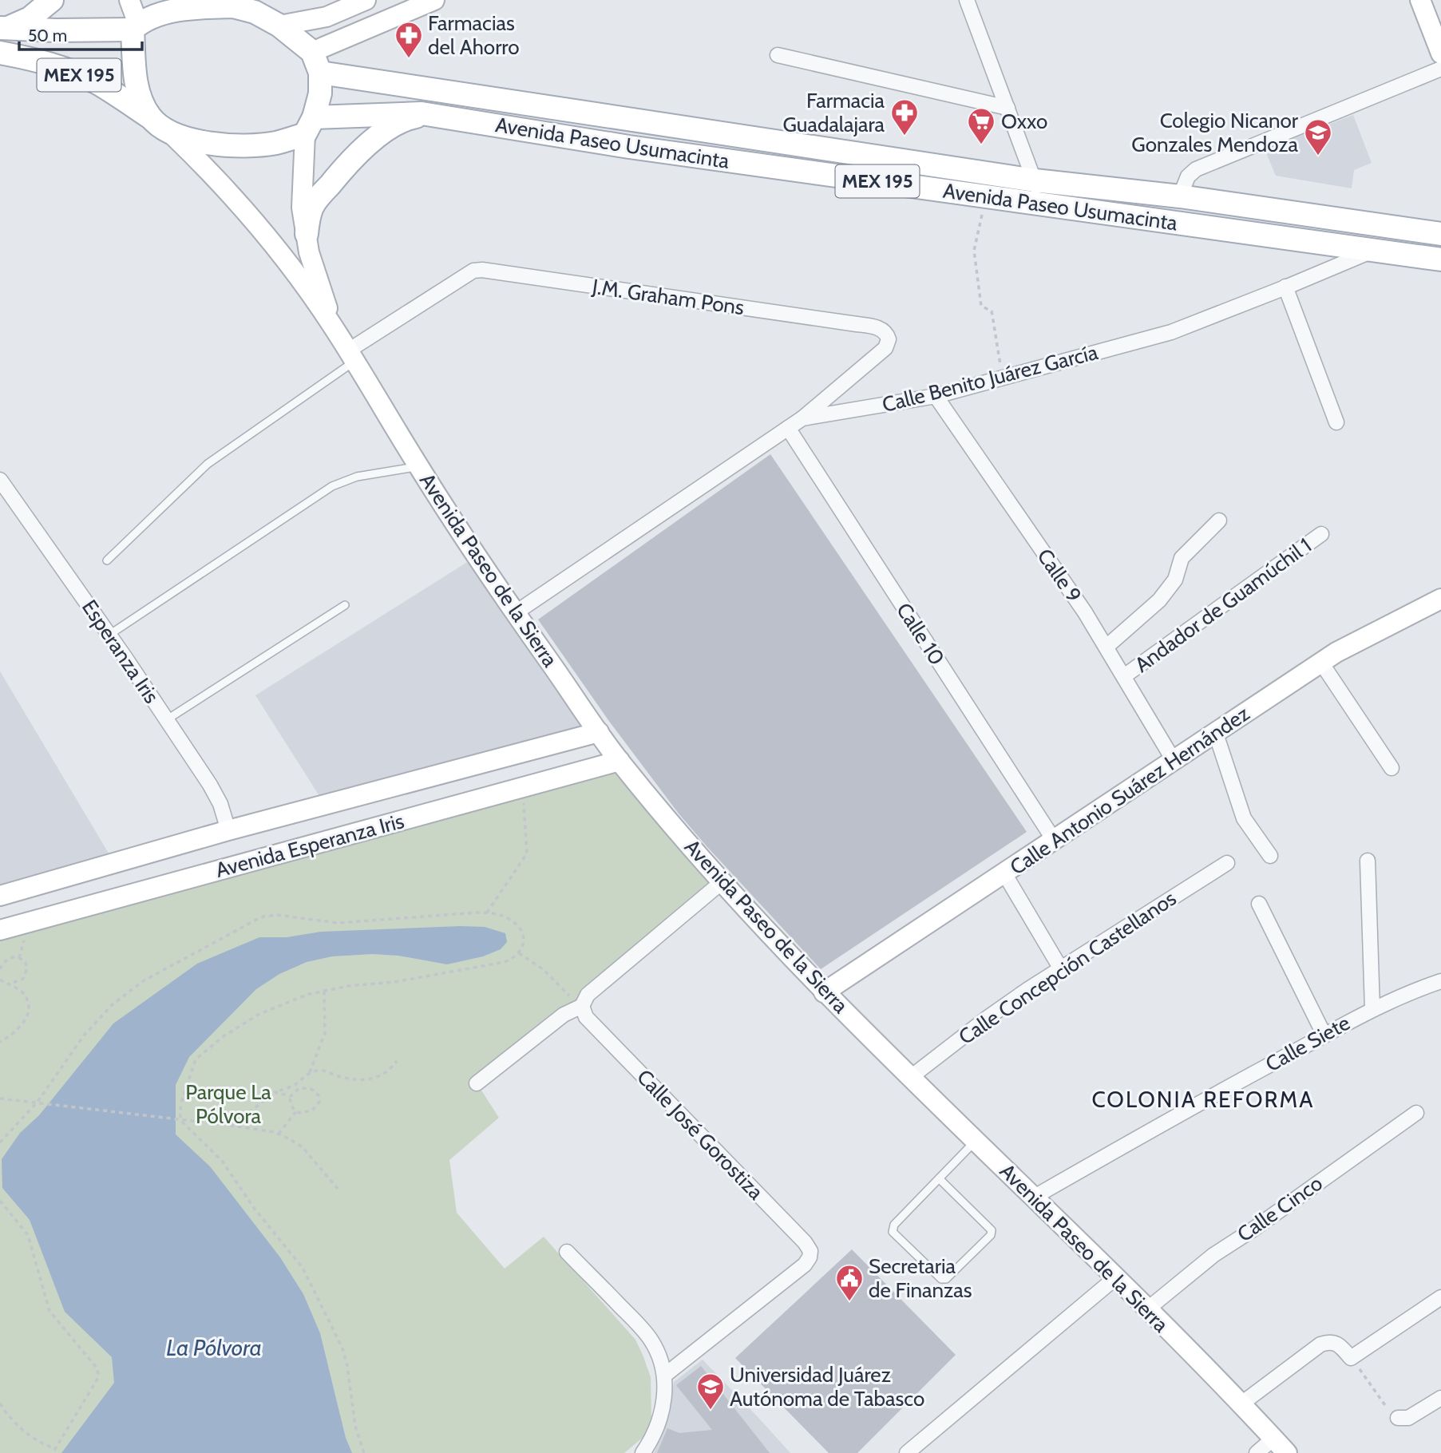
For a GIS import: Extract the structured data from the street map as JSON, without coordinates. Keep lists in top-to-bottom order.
{
  "streets": {
    "main road": [
      "MEX 195",
      "Avenida Paseo Usumacinta",
      "Avenida Paseo de la Sierra",
      "Calle Antonio Suárez Hernández",
      "Avenida Esperanza Iris"
    ],
    "street": [
      "J.M. Graham Pons",
      "Calle Benito Juárez García",
      "Calle 9",
      "Andador de Guamúchil 1",
      "Calle 10",
      "Esperanza Iris",
      "Calle Concepción Castellanos",
      "Calle Siete",
      "Calle José Gorostiza",
      "Calle Cinco"
    ]
  },
  "crossings": [
    ["MEX 195", "Avenida Paseo Usumacinta"],
    ["MEX 195", "Avenida Paseo de la Sierra"],
    ["Avenida Paseo Usumacinta", "Calle Benito Juárez García"],
    ["Avenida Paseo Usumacinta", "Avenida Paseo de la Sierra"],
    ["J.M. Graham Pons", "Calle Benito Juárez García"],
    ["J.M. Graham Pons", "Avenida Paseo de la Sierra"],
    ["Calle Benito Juárez García", "Avenida Paseo de la Sierra"],
    ["Calle Benito Juárez García", "Calle 9"],
    ["Calle Benito Juárez García", "Calle 10"],
    ["Avenida Paseo de la Sierra", "Calle Antonio Suárez Hernández"],
    ["Avenida Paseo de la Sierra", "Avenida Esperanza Iris"],
    ["Avenida Paseo de la Sierra", "Calle Concepción Castellanos"],
    ["Avenida Paseo de la Sierra", "Calle Siete"],
    ["Avenida Paseo de la Sierra", "Calle Cinco"],
    ["Calle 9", "Andador de Guamúchil 1"],
    ["Calle 9", "Calle Antonio Suárez Hernández"],
    ["Calle 10", "Calle Antonio Suárez Hernández"],
    ["Esperanza Iris", "Avenida Esperanza Iris"]
  ],
  "districts": ["COLONIA REFORMA"],
  "water": ["La Pólvora"],
  "parks": ["Parque La Pólvora"],
  "places": {
    "pharmacy": ["Farmacias del Ahorro", "Farmacia Guadalajara"],
    "supermarket": ["Oxxo"],
    "school or university": ["Colegio Nicanor Gonzales Mendoza", "Universidad Juárez Autónoma de Tabasco"],
    "public building": ["Secretaria de Finanzas"]
  },
  "scale_bar": "50 m"
}
